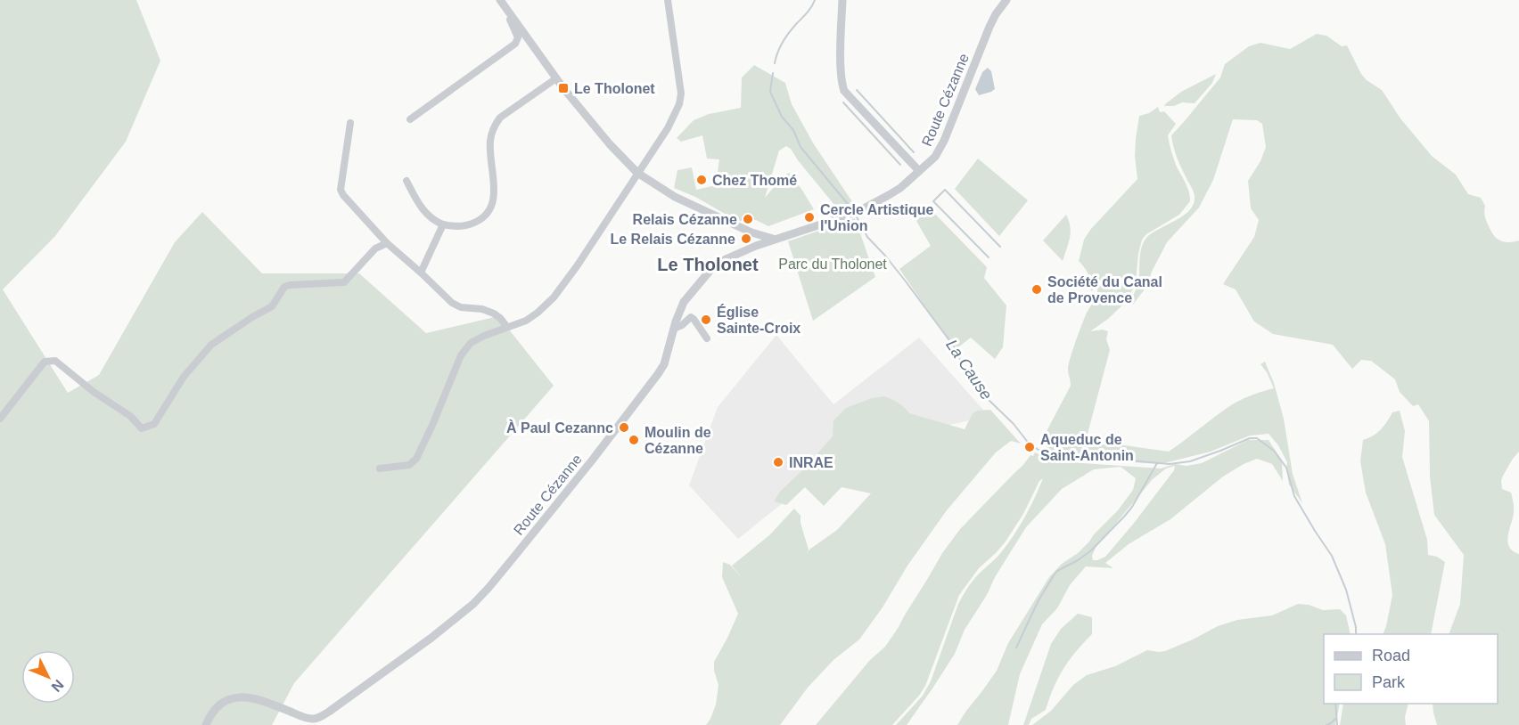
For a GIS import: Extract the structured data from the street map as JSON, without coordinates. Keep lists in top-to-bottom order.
{
  "streets": {
    "street": ["Route Cézanne"]
  },
  "districts": ["Le Tholonet"],
  "water": ["La Cause"],
  "parks": ["Parc du Tholonet"],
  "places": {
    "transit": ["Le Tholonet"],
    "other": [
      "Chez Thomé",
      "Cercle Artistique l'Union",
      "Relais Cézanne",
      "Le Relais Cézanne",
      "Société du Canal de Provence",
      "Église Sainte-Croix",
      "À Paul Cezannc",
      "Moulin de Cézanne",
      "Aqueduc de Saint-Antonin",
      "INRAE"
    ]
  },
  "legend": ["Road", "Park"],
  "north": "bottom right"
}
